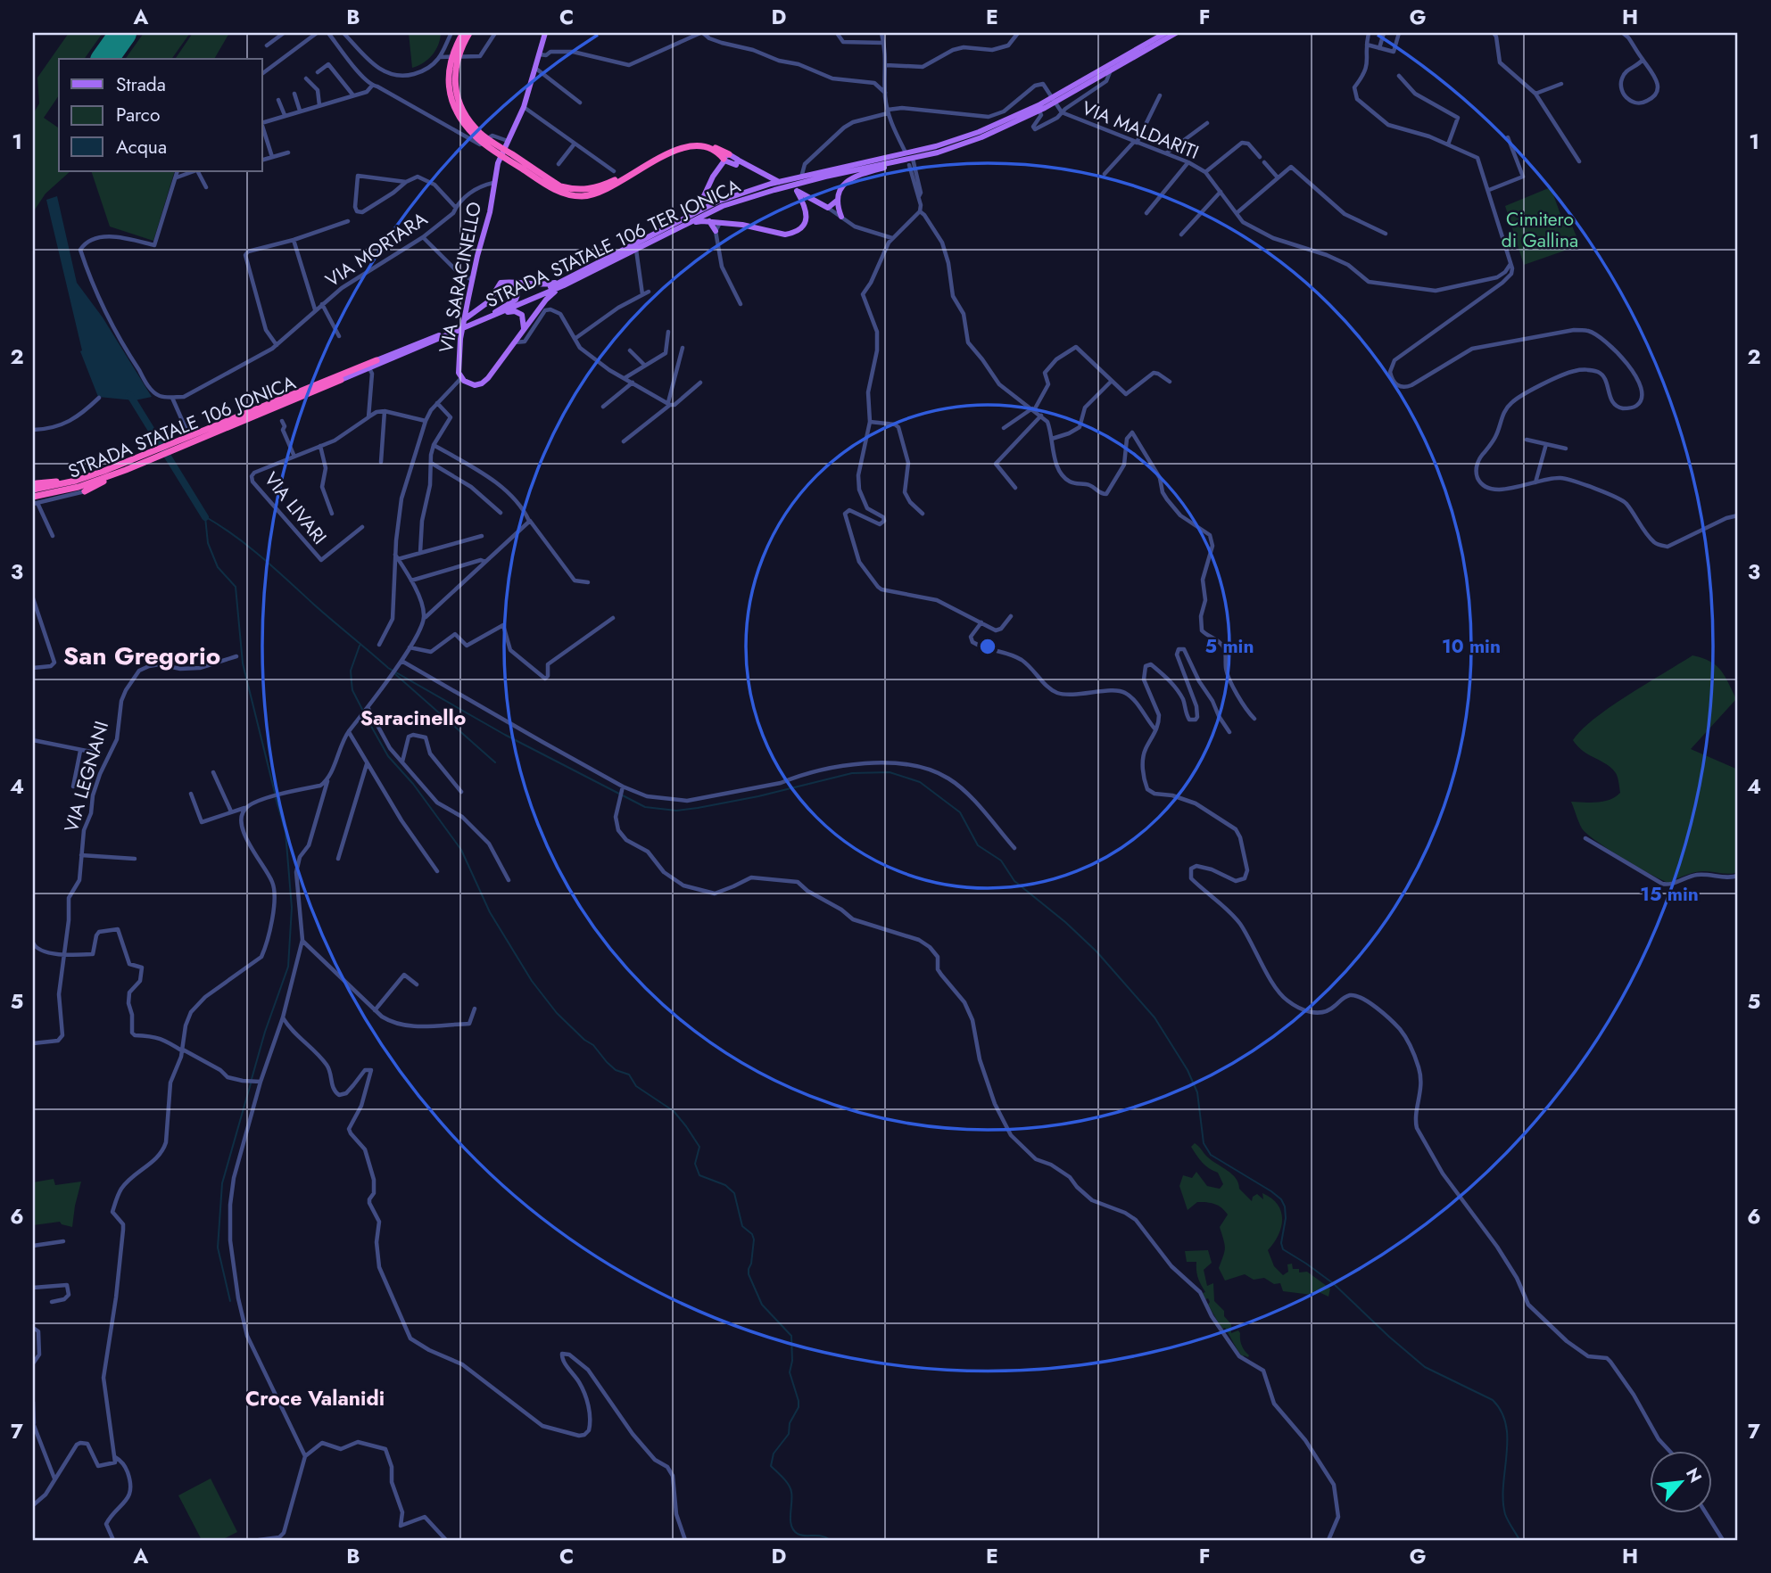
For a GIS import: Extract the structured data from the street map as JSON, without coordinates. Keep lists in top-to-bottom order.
{
  "streets": {
    "highway": ["STRADA STATALE 106 TER JONICA", "STRADA STATALE 106 JONICA"],
    "main road": ["VIA SARACINELLO"],
    "street": [
      "VIA MALDARITI",
      "VIA MORTARA",
      "VIA LIVARI",
      "VIA LEGNANI"
    ]
  },
  "crossings": [
    ["STRADA STATALE 106 TER JONICA", "STRADA STATALE 106 JONICA"],
    ["VIA MORTARA", "VIA SARACINELLO"]
  ],
  "districts": ["San Gregorio", "Saracinello", "Croce Valanidi"],
  "parks": ["Cimitero di Gallina"],
  "legend": ["Strada", "Parco", "Acqua"],
  "north": "top right",
  "grid": {
    "columns": [
      "A",
      "B",
      "C",
      "D",
      "E",
      "F",
      "G",
      "H"
    ],
    "rows": [
      "1",
      "2",
      "3",
      "4",
      "5",
      "6",
      "7"
    ]
  },
  "rings": ["5 min", "10 min", "15 min"]
}
